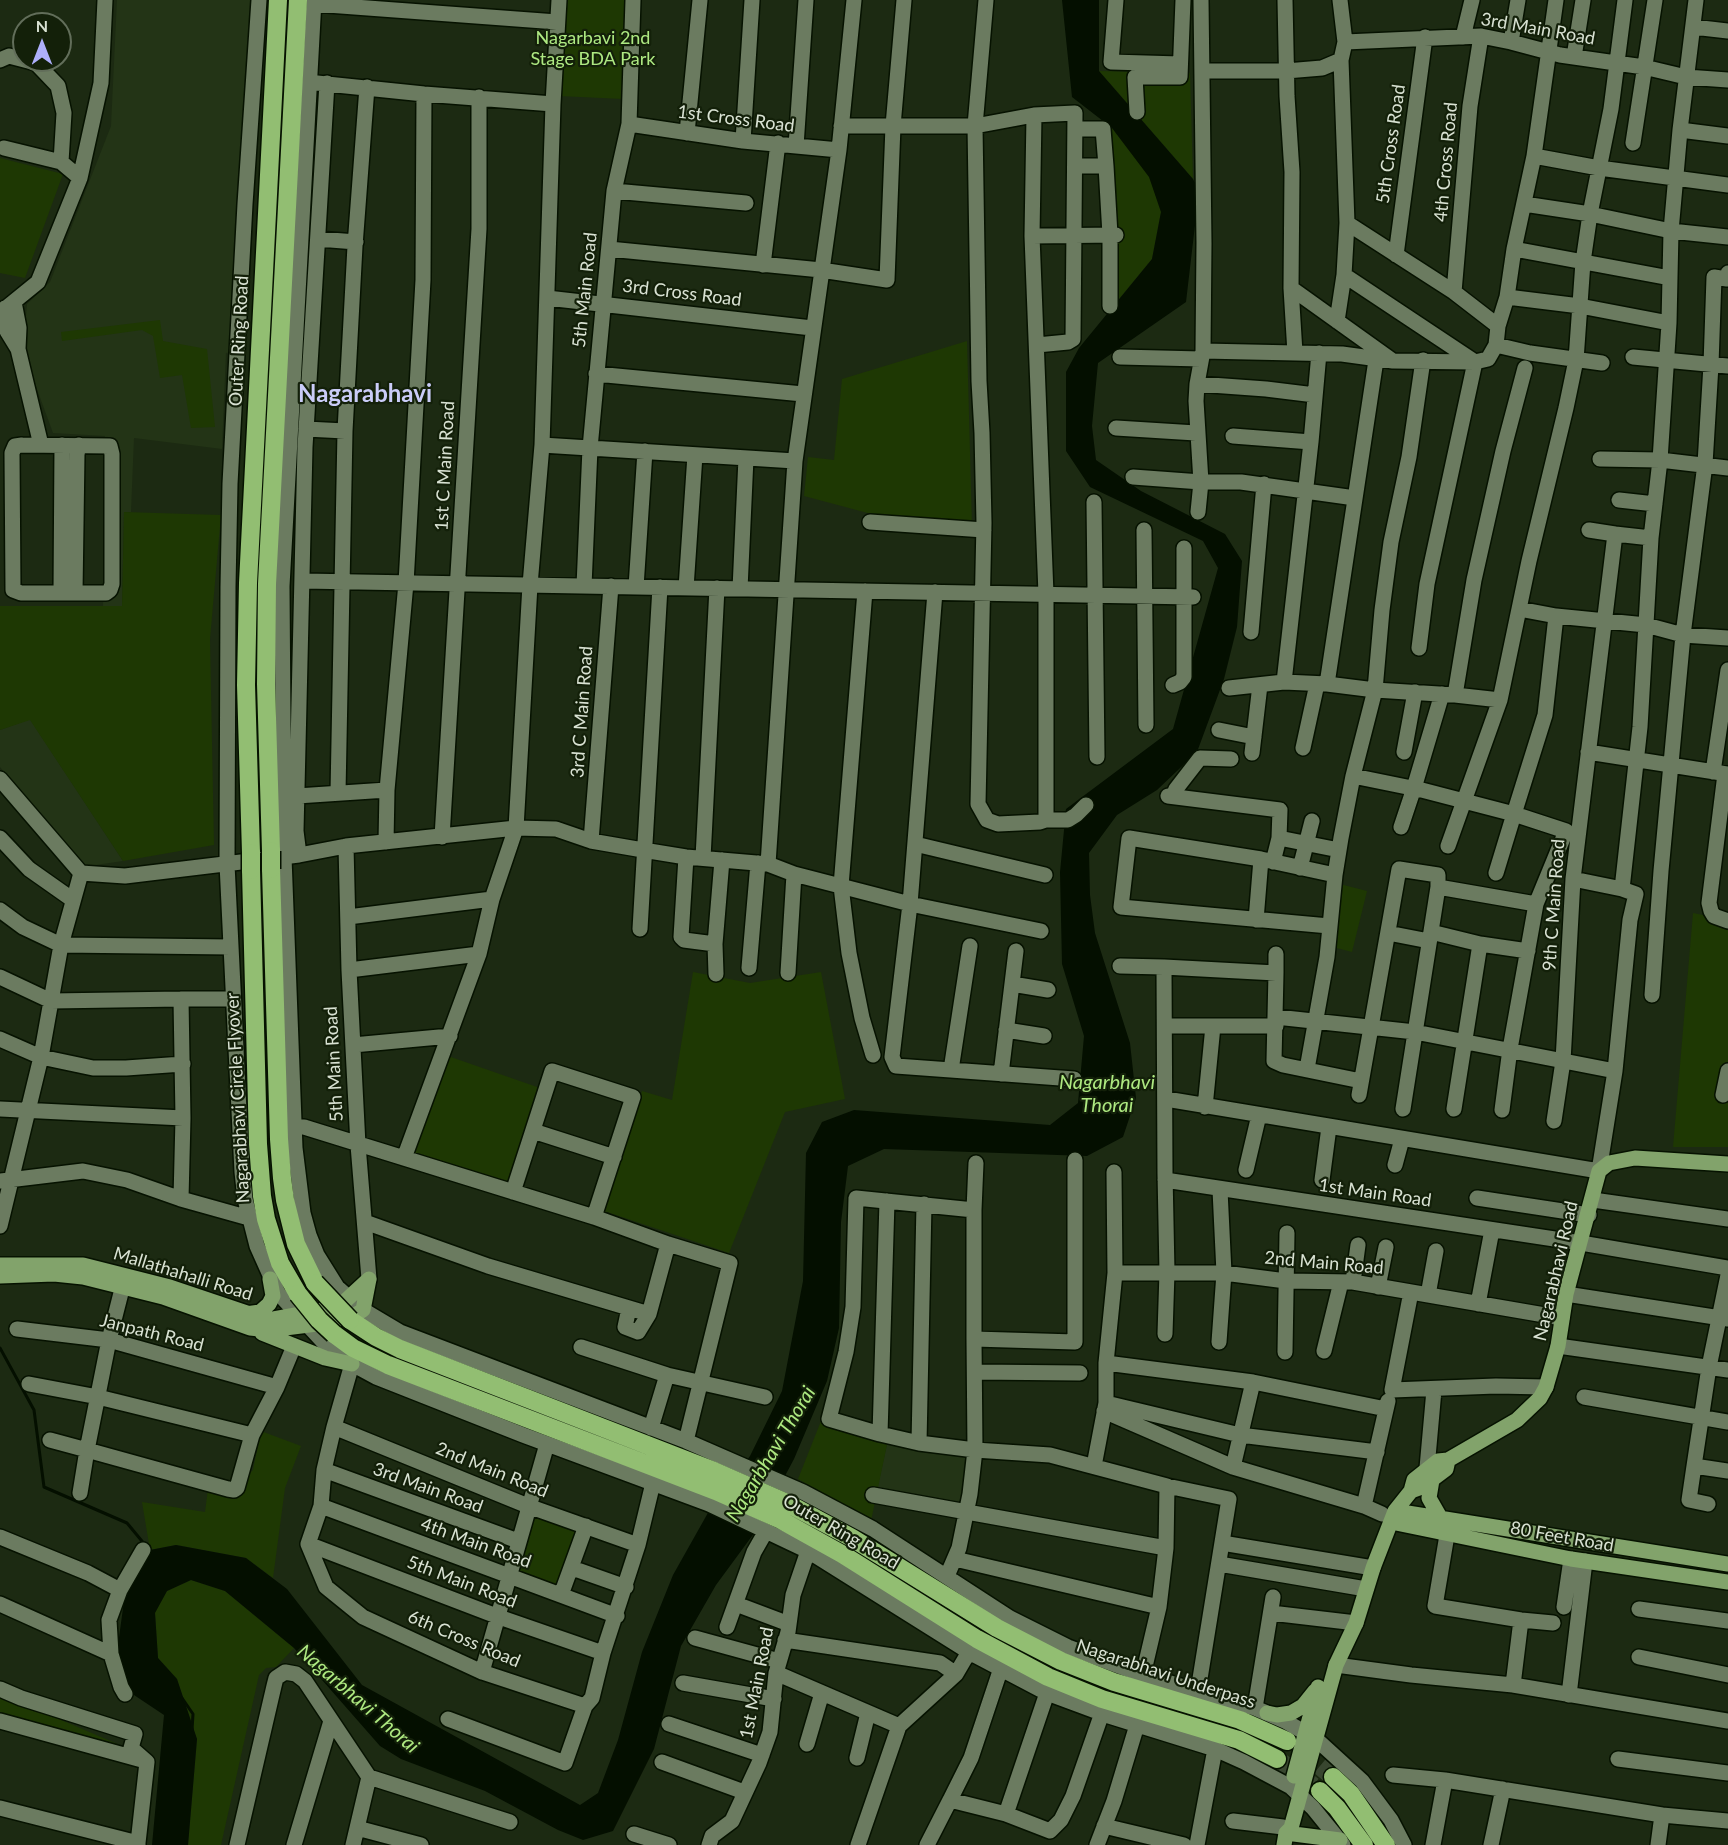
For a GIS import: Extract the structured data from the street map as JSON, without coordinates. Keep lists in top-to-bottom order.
{
  "streets": {
    "highway": ["Outer Ring Road", "Nagarabhavi Circle Flyover", "Nagarabhavi Underpass"],
    "main road": ["Nagarabhavi Road", "Mallathahalli Road", "80 Feet Road"],
    "street": [
      "3rd Main Road",
      "1st Cross Road",
      "5th Cross Road",
      "4th Cross Road",
      "5th Main Road",
      "3rd Cross Road",
      "1st C Main Road",
      "3rd C Main Road",
      "9th C Main Road",
      "1st Main Road",
      "2nd Main Road",
      "Janpath Road",
      "4th Main Road",
      "6th Cross Road"
    ]
  },
  "crossings": [
    ["3rd Main Road", "5th Cross Road"],
    ["3rd Main Road", "4th Cross Road"],
    ["1st Cross Road", "5th Main Road"],
    ["5th Main Road", "3rd Cross Road"],
    ["5th Main Road", "Mallathahalli Road"],
    ["5th Main Road", "6th Cross Road"],
    ["Outer Ring Road", "Nagarabhavi Circle Flyover"],
    ["Outer Ring Road", "Nagarabhavi Underpass"],
    ["1st Main Road", "Nagarabhavi Road"],
    ["2nd Main Road", "Nagarabhavi Road"]
  ],
  "districts": ["Nagarabhavi"],
  "water": ["Nagarbhavi Thorai"],
  "parks": ["Nagarbavi 2nd Stage BDA Park"],
  "north": "top"
}
